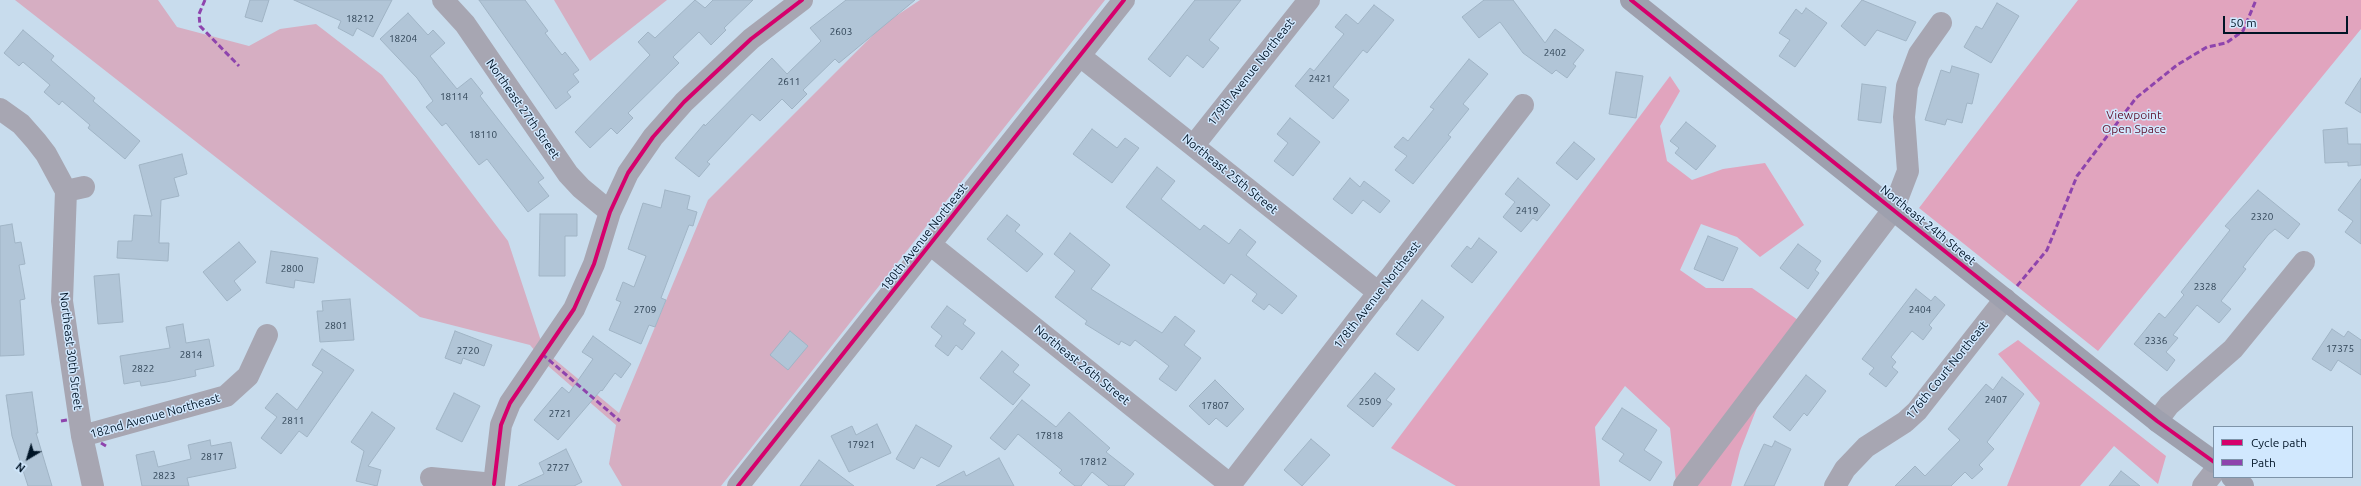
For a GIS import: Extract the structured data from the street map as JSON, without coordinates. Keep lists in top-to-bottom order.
{
  "streets": {
    "main road": ["Northeast 24th Street"],
    "street": [
      "179th Avenue Northeast",
      "Northeast 27th Street",
      "Northeast 25th Street",
      "180th Avenue Northeast",
      "178th Avenue Northeast",
      "Northeast 30th Street",
      "Northeast 26th Street",
      "176th Court Northeast",
      "182nd Avenue Northeast"
    ]
  },
  "crossings": [
    ["179th Avenue Northeast", "Northeast 25th Street"],
    ["Northeast 25th Street", "180th Avenue Northeast"],
    ["Northeast 25th Street", "178th Avenue Northeast"],
    ["Northeast 24th Street", "176th Court Northeast"],
    ["180th Avenue Northeast", "Northeast 26th Street"],
    ["178th Avenue Northeast", "Northeast 26th Street"],
    ["Northeast 30th Street", "182nd Avenue Northeast"]
  ],
  "parks": ["Viewpoint Open Space"],
  "house_numbers": [
    "18212",
    "2603",
    "18204",
    "2402",
    "2421",
    "2611",
    "18114",
    "18110",
    "2419",
    "2320",
    "2800",
    "2328",
    "2709",
    "2404",
    "2801",
    "2336",
    "17375",
    "2720",
    "2814",
    "2822",
    "2407",
    "2509",
    "17807",
    "2721",
    "2811",
    "17818",
    "17921",
    "2817",
    "17812",
    "2727",
    "2823"
  ],
  "legend": ["Cycle path", "Path"],
  "scale_bar": "50 m",
  "north": "bottom left"
}
